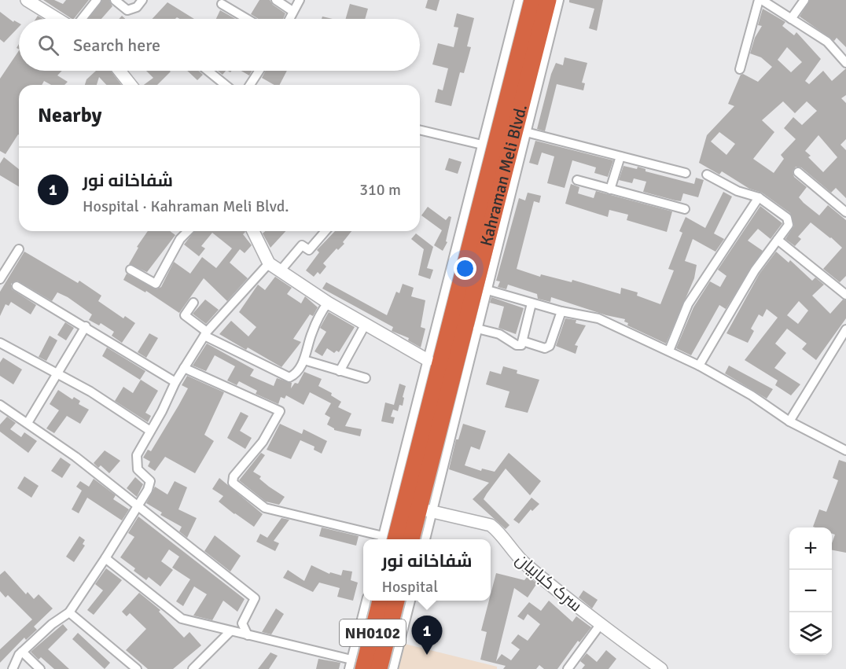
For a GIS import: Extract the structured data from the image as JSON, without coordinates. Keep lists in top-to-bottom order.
{
  "streets": {
    "highway": ["Kahraman Meli Blvd.", "NH0102"],
    "street": ["سرک کبابیان"]
  },
  "crossings": [
    ["Kahraman Meli Blvd.", "سرک کبابیان"]
  ],
  "page": {
    "search": "Search here",
    "heading": "Nearby",
    "list": [
      {
        "mark": "1",
        "name": "شفاخانه نور",
        "note": "Hospital · Kahraman Meli Blvd.",
        "value": "310 m"
      }
    ],
    "map_buttons": ["+", "−"],
    "popup": ["شفاخانه نور", "Hospital"],
    "pins": "1"
  }
}
